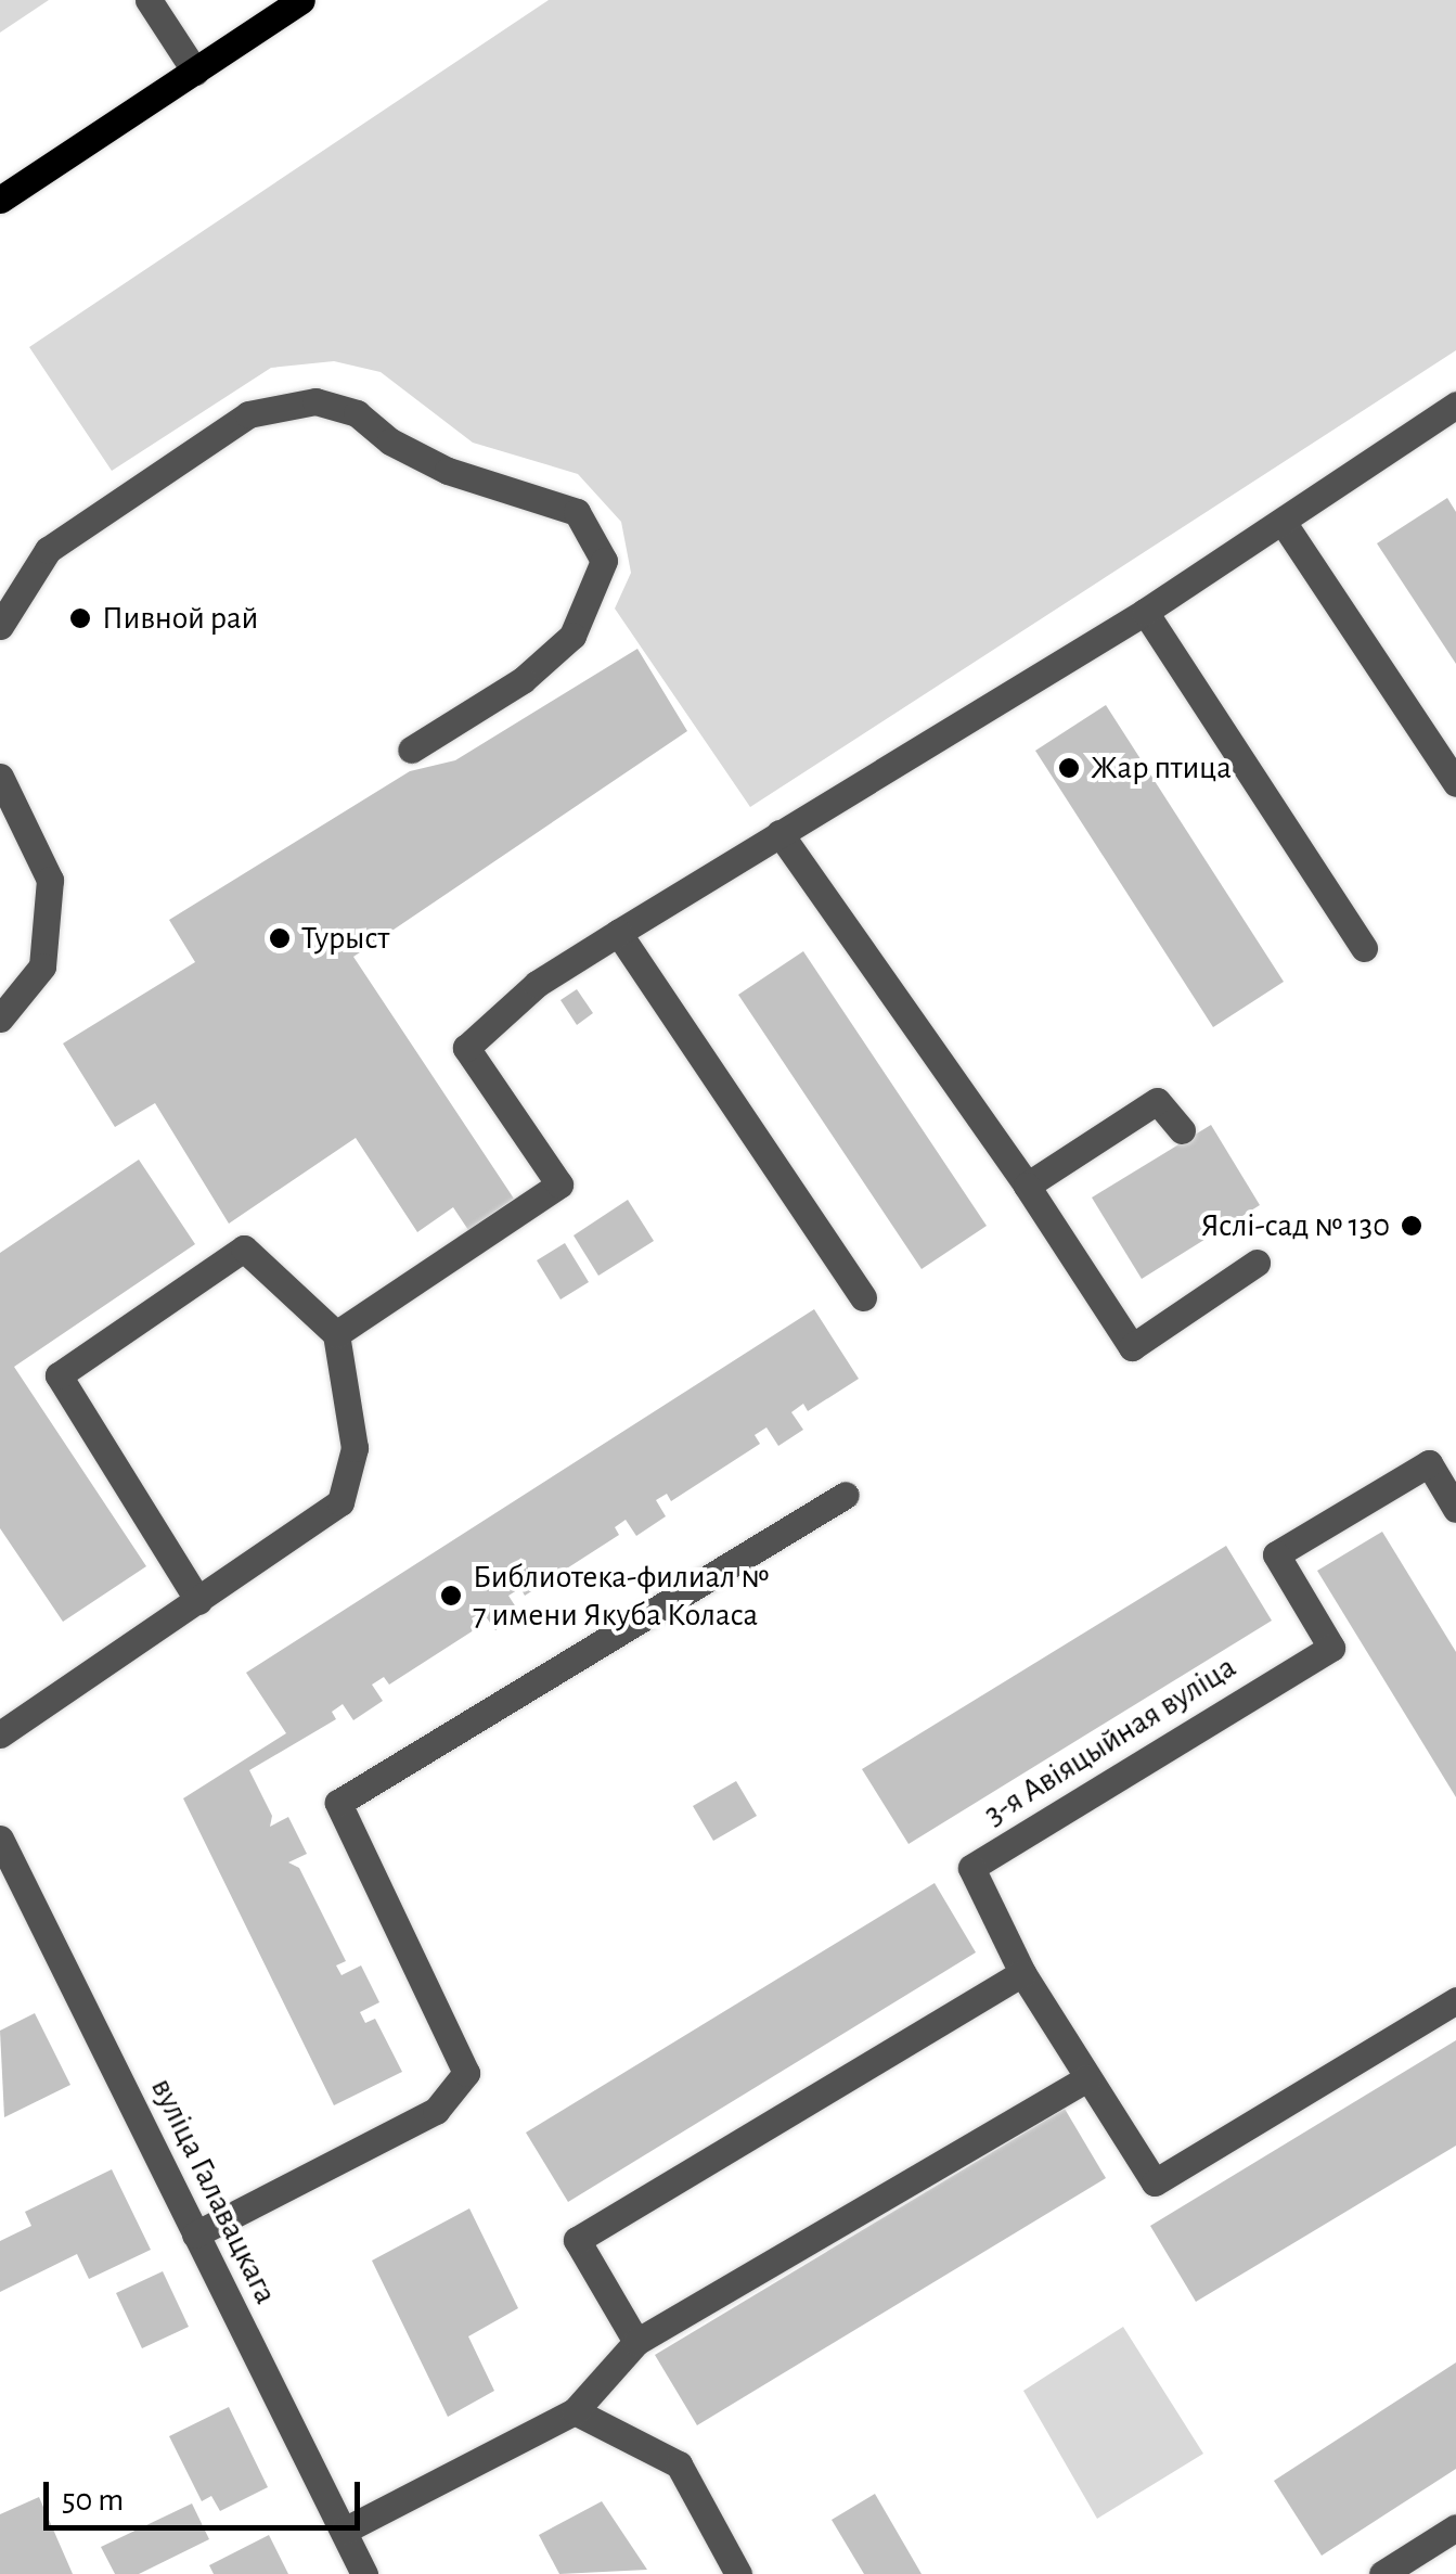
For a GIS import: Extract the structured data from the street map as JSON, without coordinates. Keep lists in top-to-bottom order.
{
  "streets": {
    "street": ["3-я Авіяцыйная вуліца", "вуліца Галавацкага"]
  },
  "places": [
    "Пивной рай",
    "Жар птица",
    "Турыст",
    "Яслі-сад № 130",
    "Библиотека-филиал № 7 имени Якуба Коласа"
  ],
  "scale_bar": "50 m"
}
